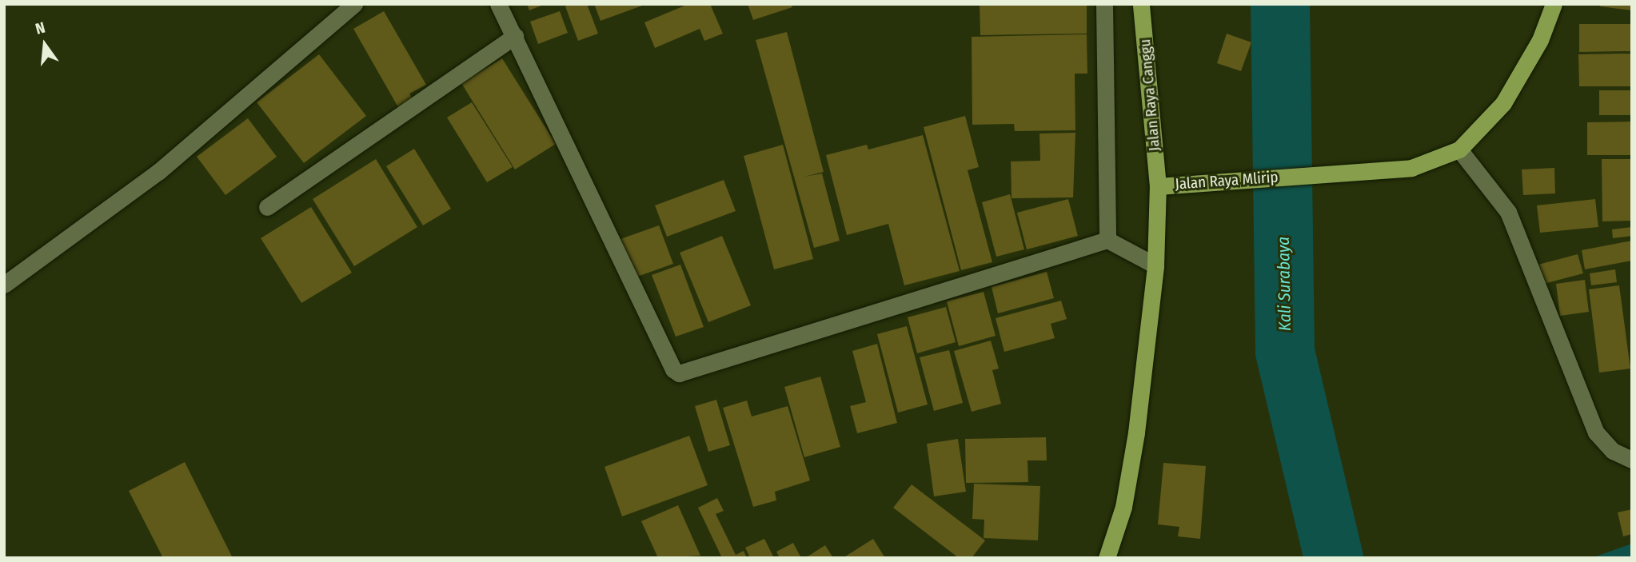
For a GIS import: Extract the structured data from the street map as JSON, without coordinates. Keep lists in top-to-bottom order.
{
  "streets": {
    "main road": ["Jalan Raya Canggu", "Jalan Raya Mlirip"]
  },
  "crossings": [
    ["Jalan Raya Canggu", "Jalan Raya Mlirip"]
  ],
  "water": ["Kali Surabaya"],
  "north": "top"
}
